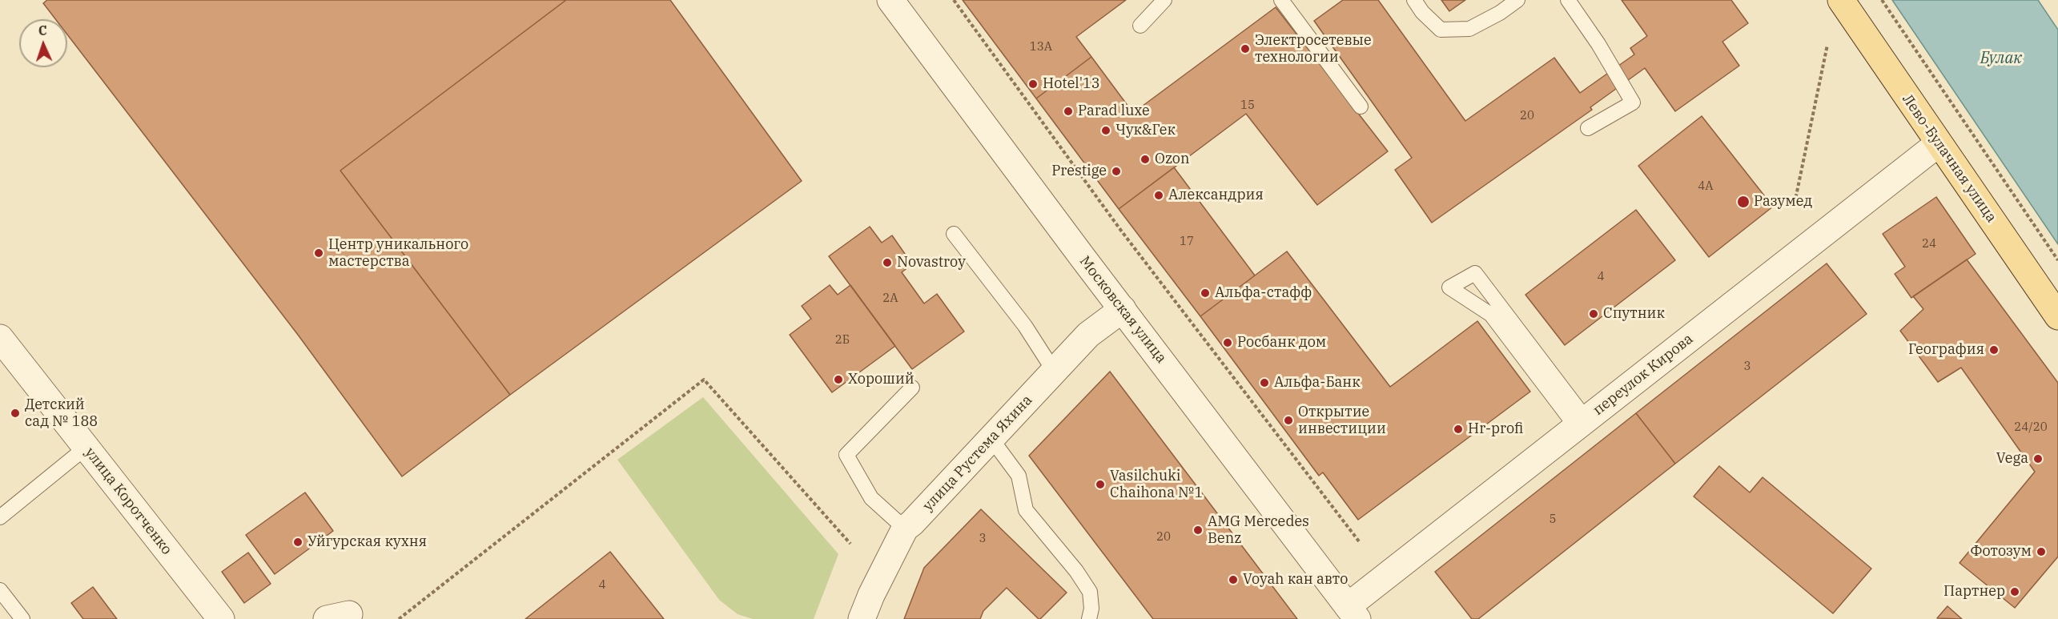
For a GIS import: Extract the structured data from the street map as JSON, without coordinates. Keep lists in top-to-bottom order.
{
  "streets": {
    "main road": ["Лево-Булачная улица"],
    "street": [
      "Московская улица",
      "переулок Кирова",
      "улица Рустема Яхина",
      "улица Коротченко"
    ]
  },
  "crossings": [
    ["Лево-Булачная улица", "переулок Кирова"],
    ["Московская улица", "переулок Кирова"],
    ["Московская улица", "улица Рустема Яхина"]
  ],
  "water": ["Булак"],
  "places": [
    "Электросетевые технологии",
    "Hotel'13",
    "Parad luxe",
    "Чук&Гек",
    "Ozon",
    "Prestige",
    "Александрия",
    "Разумед",
    "Центр уникального мастерства",
    "Novastroy",
    "Альфа-стафф",
    "Спутник",
    "Росбанк дом",
    "География",
    "Хороший",
    "Альфа-Банк",
    "Детский сад № 188",
    "Открытие инвестиции",
    "Hr-profi",
    "Vega",
    "Vasilchuki Chaihona №1",
    "AMG Mercedes Benz",
    "Уйгурская кухня",
    "Фотозум",
    "Voyah кан авто",
    "Партнер"
  ],
  "house_numbers": [
    "13А",
    "15",
    "20",
    "4А",
    "17",
    "24",
    "4",
    "2А",
    "2Б",
    "3",
    "24/20",
    "5",
    "20",
    "3",
    "4"
  ],
  "north": "top"
}
